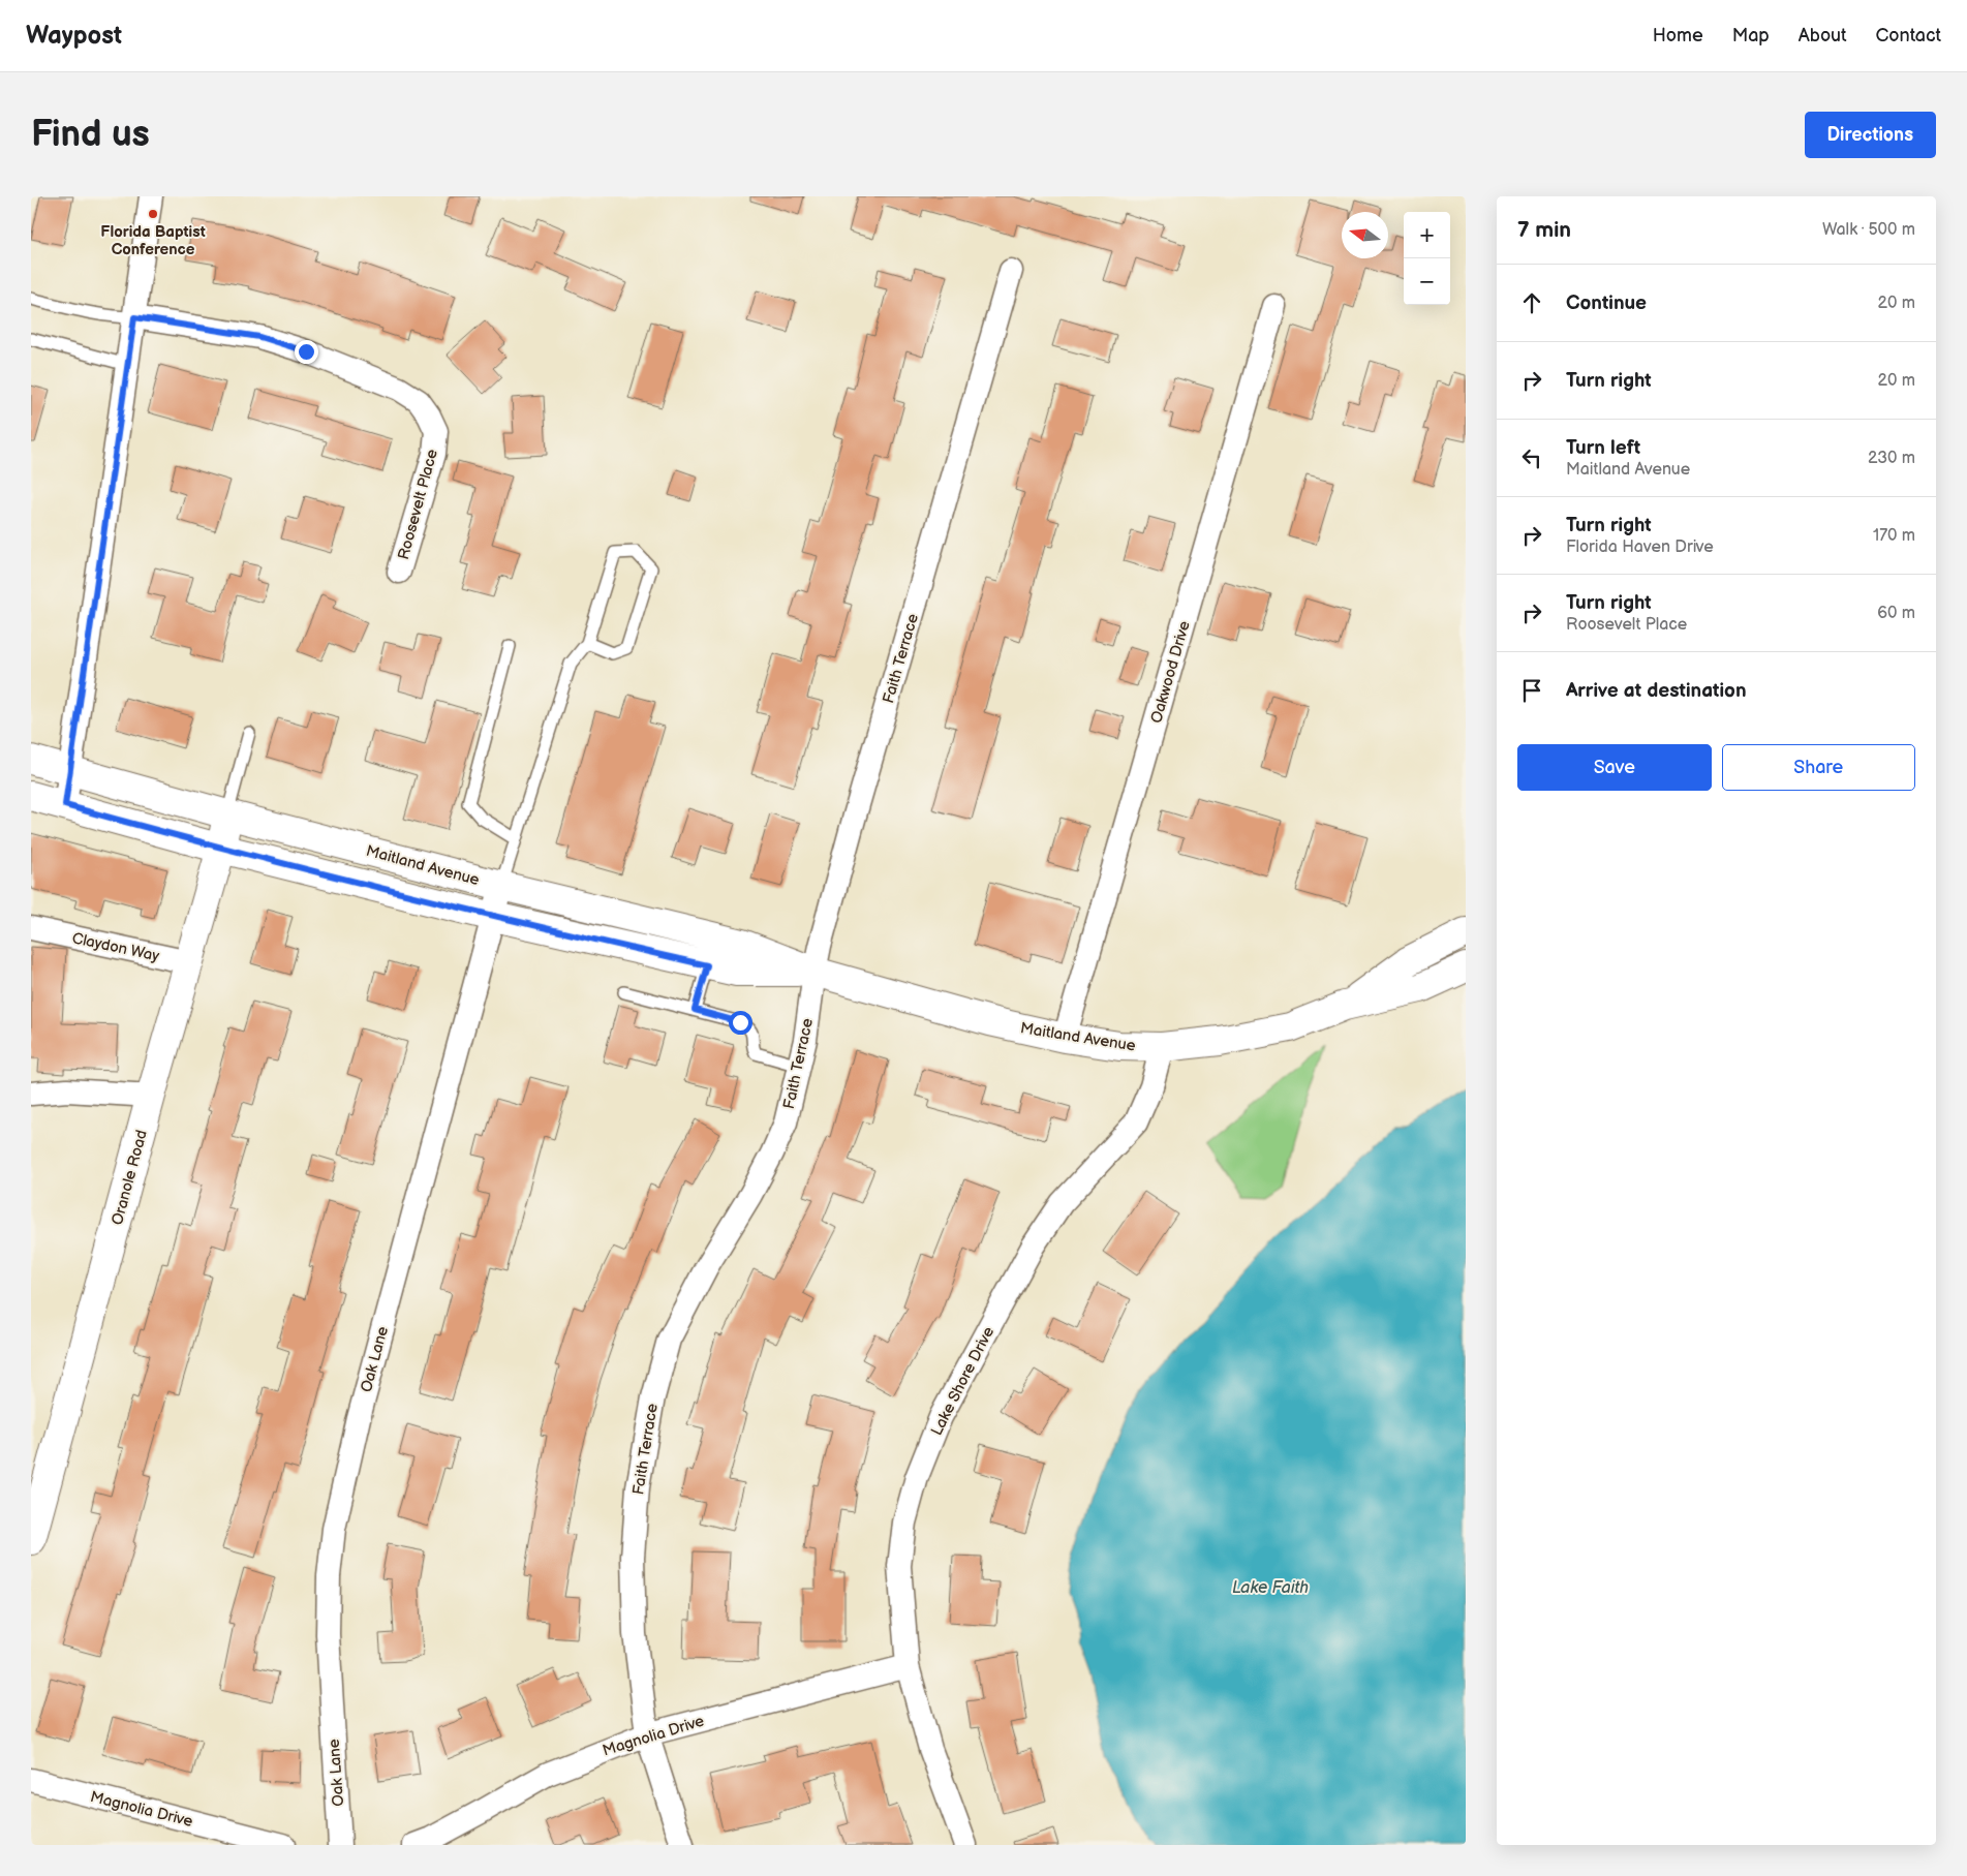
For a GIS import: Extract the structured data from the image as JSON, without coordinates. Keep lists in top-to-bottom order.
{
  "streets": {
    "main road": ["Maitland Avenue", "Oranole Road"],
    "street": [
      "Roosevelt Place",
      "Faith Terrace",
      "Oakwood Drive",
      "Claydon Way",
      "Oak Lane",
      "Lake Shore Drive",
      "Magnolia Drive"
    ]
  },
  "crossings": [
    ["Faith Terrace", "Maitland Avenue"],
    ["Faith Terrace", "Magnolia Drive"],
    ["Oakwood Drive", "Maitland Avenue"],
    ["Maitland Avenue", "Oranole Road"],
    ["Maitland Avenue", "Oak Lane"],
    ["Maitland Avenue", "Lake Shore Drive"],
    ["Claydon Way", "Oranole Road"],
    ["Lake Shore Drive", "Magnolia Drive"]
  ],
  "water": ["Lake Faith"],
  "places": ["Florida Baptist Conference"],
  "north": "left",
  "page": {
    "header": "Waypost",
    "nav": [
      "Home",
      "Map",
      "About",
      "Contact"
    ],
    "buttons": [
      "Directions",
      ["Save", "Share"]
    ],
    "title": "Find us",
    "heading": ["7 min", "Walk · 500 m"],
    "map_buttons": ["+", "−"],
    "list": [
      ["Continue", "20 m"],
      ["Turn right", "20 m"],
      ["Turn left", "Maitland Avenue", "230 m"],
      ["Turn right", "Florida Haven Drive", "170 m"],
      ["Turn right", "Roosevelt Place", "60 m"],
      "Arrive at destination"
    ]
  }
}
